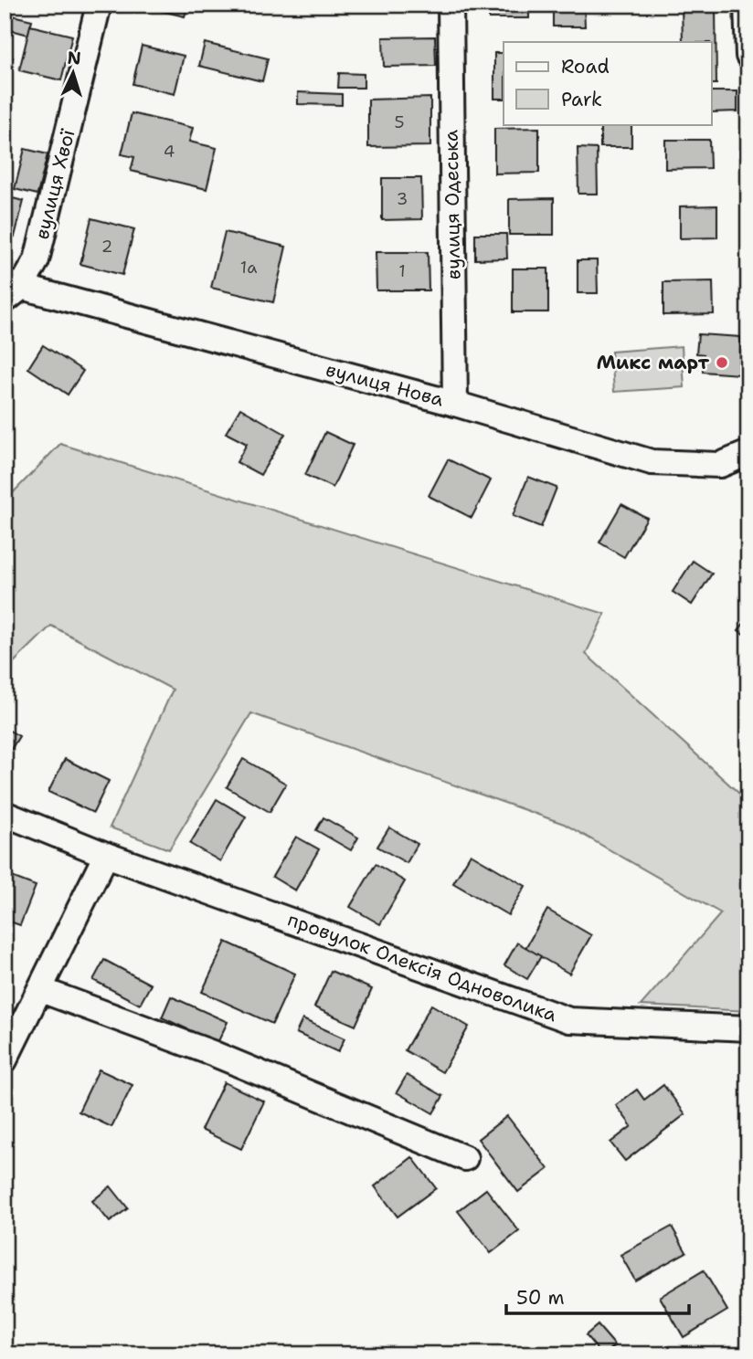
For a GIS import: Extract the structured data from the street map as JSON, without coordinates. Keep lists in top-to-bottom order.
{
  "streets": {
    "street": [
      "вулиця Хвої",
      "вулиця Одеська",
      "вулиця Нова",
      "провулок Олексія Одноволика"
    ]
  },
  "crossings": [
    ["вулиця Хвої", "вулиця Нова"],
    ["вулиця Одеська", "вулиця Нова"]
  ],
  "places": ["Микс март"],
  "house_numbers": [
    "5",
    "4",
    "3",
    "2",
    "1а",
    "1"
  ],
  "legend": ["Road", "Park"],
  "scale_bar": "50 m",
  "north": "top"
}
